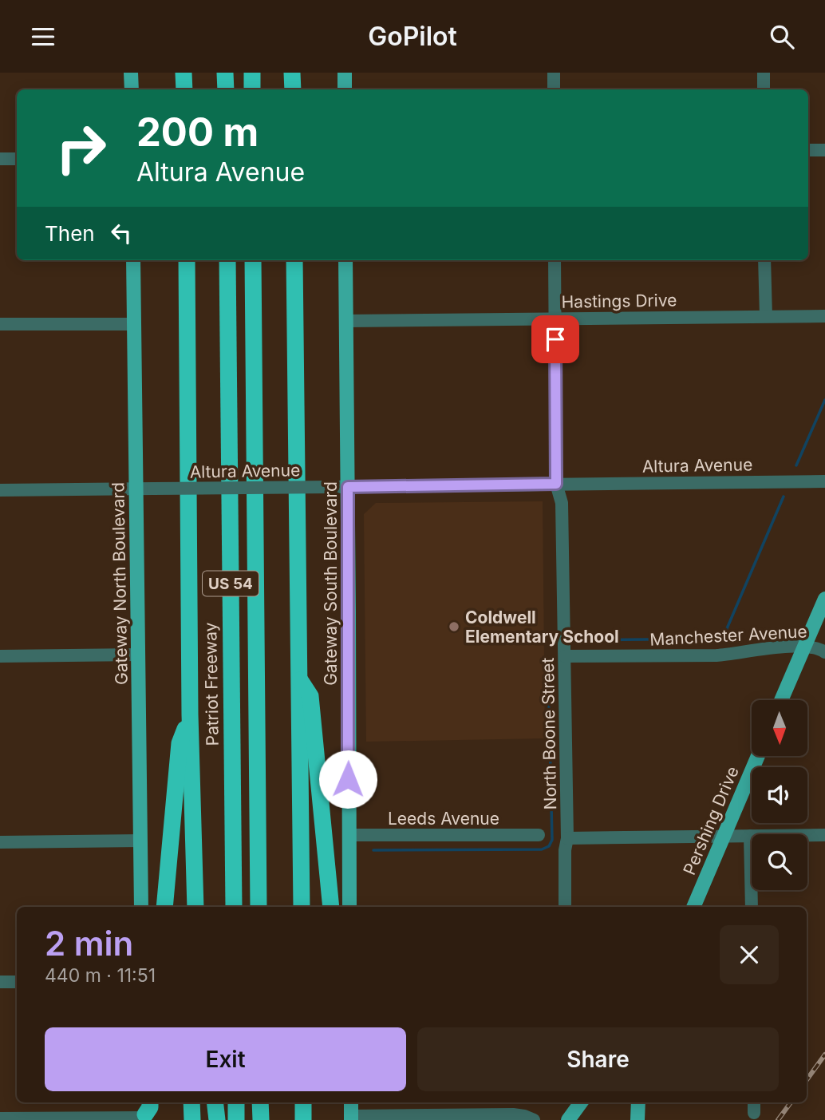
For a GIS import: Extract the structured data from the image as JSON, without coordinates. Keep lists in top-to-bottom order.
{
  "streets": {
    "highway": ["US 54", "Patriot Freeway"],
    "main road": ["Gateway North Boulevard", "Gateway South Boulevard", "Pershing Drive"],
    "street": [
      "Hastings Drive",
      "Altura Avenue",
      "Manchester Avenue",
      "North Boone Street",
      "Leeds Avenue"
    ]
  },
  "crossings": [
    ["Hastings Drive", "Gateway South Boulevard"],
    ["Hastings Drive", "North Boone Street"],
    ["Altura Avenue", "Gateway North Boulevard"],
    ["Altura Avenue", "Gateway South Boulevard"],
    ["Altura Avenue", "North Boone Street"],
    ["Gateway South Boulevard", "Leeds Avenue"],
    ["Manchester Avenue", "North Boone Street"]
  ],
  "places": ["Coldwell Elementary School"],
  "north": "bottom",
  "page": {
    "header": "GoPilot",
    "turn": ["200 m", "Altura Avenue"],
    "then": "Then",
    "heading": ["2 min", "440 m · 11:51"],
    "buttons": ["Exit", "Share"]
  }
}
